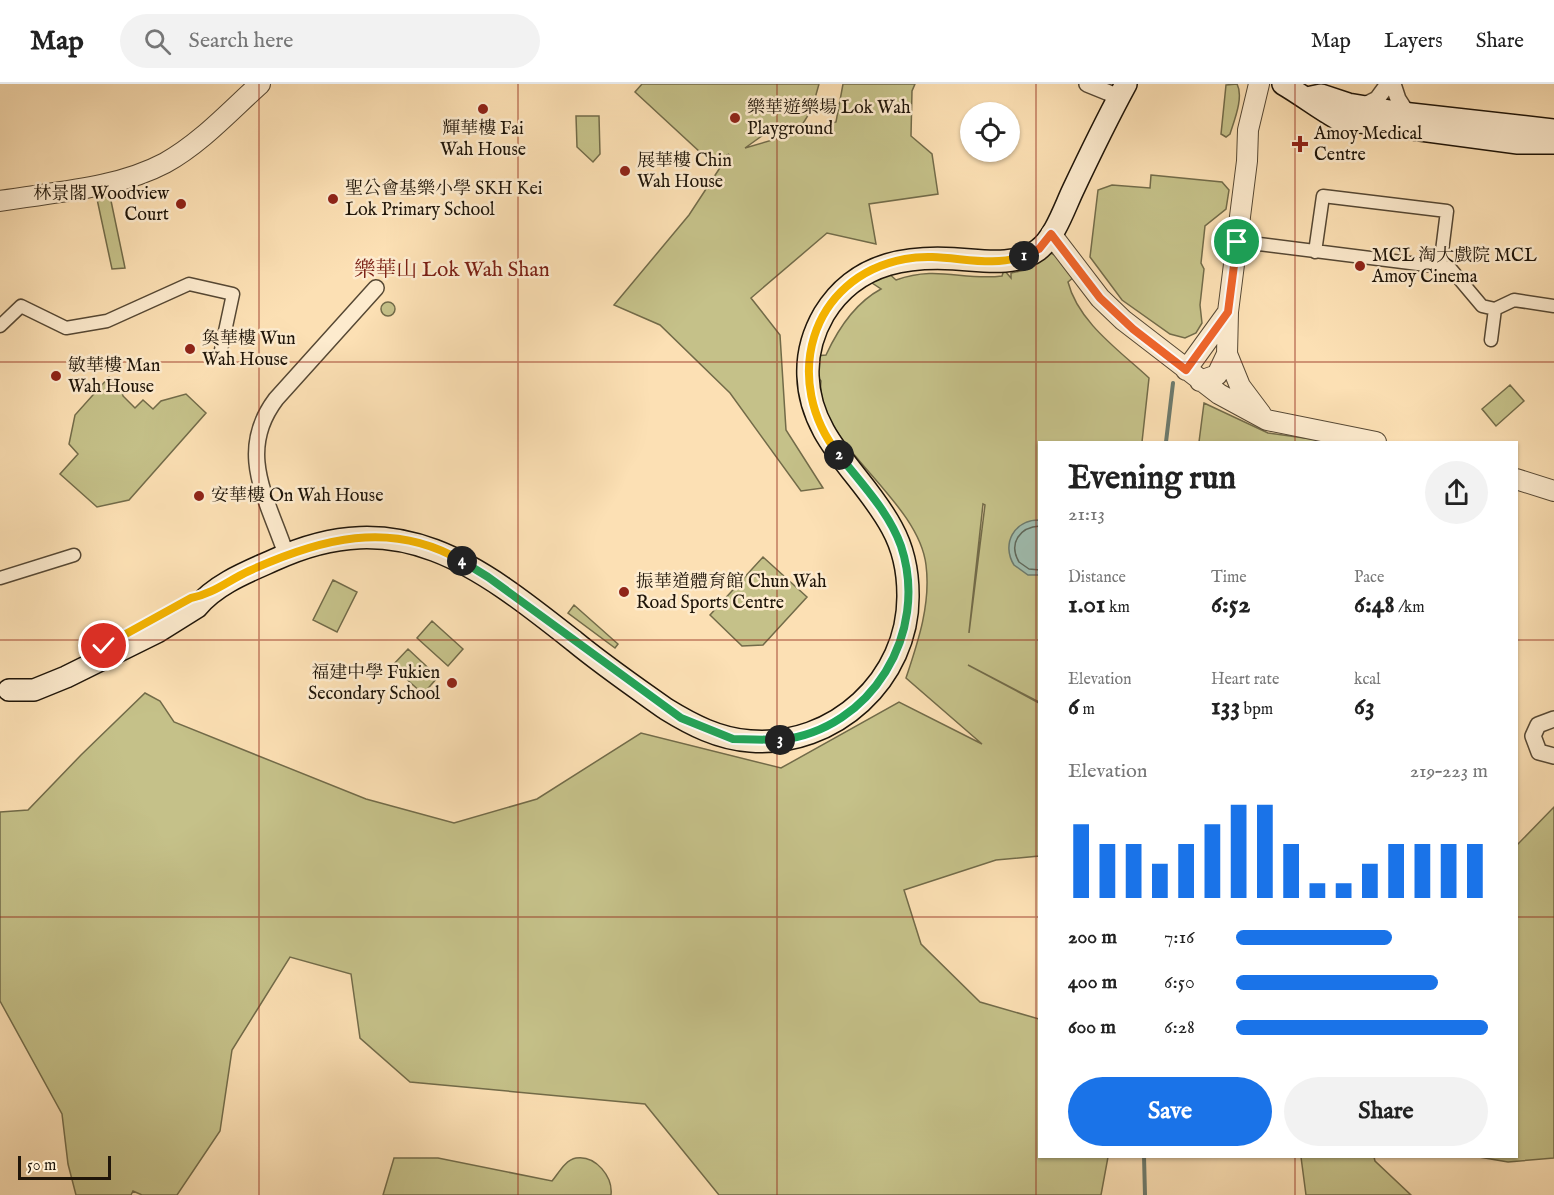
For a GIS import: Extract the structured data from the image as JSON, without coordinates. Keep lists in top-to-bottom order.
{
  "districts": ["樂華山 Lok Wah Shan"],
  "places": {
    "other": [
      "輝華樓 Fai Wah House",
      "樂華遊樂場 Lok Wah Playground",
      "展華樓 Chin Wah House",
      "聖公會基樂小學 SKH Kei Lok Primary School",
      "林景閣 Woodview Court",
      "MCL 淘大戲院 MCL Amoy Cinema",
      "奐華樓 Wun Wah House",
      "敏華樓 Man Wah House",
      "安華樓 On Wah House",
      "振華道體育館 Chun Wah Road Sports Centre",
      "福建中學 Fukien Secondary School"
    ],
    "health": ["Amoy Medical Centre"]
  },
  "scale_bar": "50 m",
  "page": {
    "header": "Map",
    "search": "Search here",
    "nav": ["Map", "Layers", "Share"],
    "pins": [
      "1",
      "2",
      "4",
      "3"
    ],
    "heading": ["Evening run", "21:13"],
    "stats": [
      ["Distance", "1.01 km"],
      ["Time", "6:52"],
      ["Pace", "6:48 /km"],
      ["Elevation", "6 m"],
      ["Heart rate", "133 bpm"],
      ["kcal", "63"]
    ],
    "chart": ["Elevation", "219–223 m"],
    "list": [
      {
        "name": "200 m",
        "note": "7:16"
      },
      {
        "name": "400 m",
        "note": "6:50"
      },
      {
        "name": "600 m",
        "note": "6:28"
      }
    ],
    "buttons": ["Save", "Share"],
    "scale": "50 m"
  }
}
